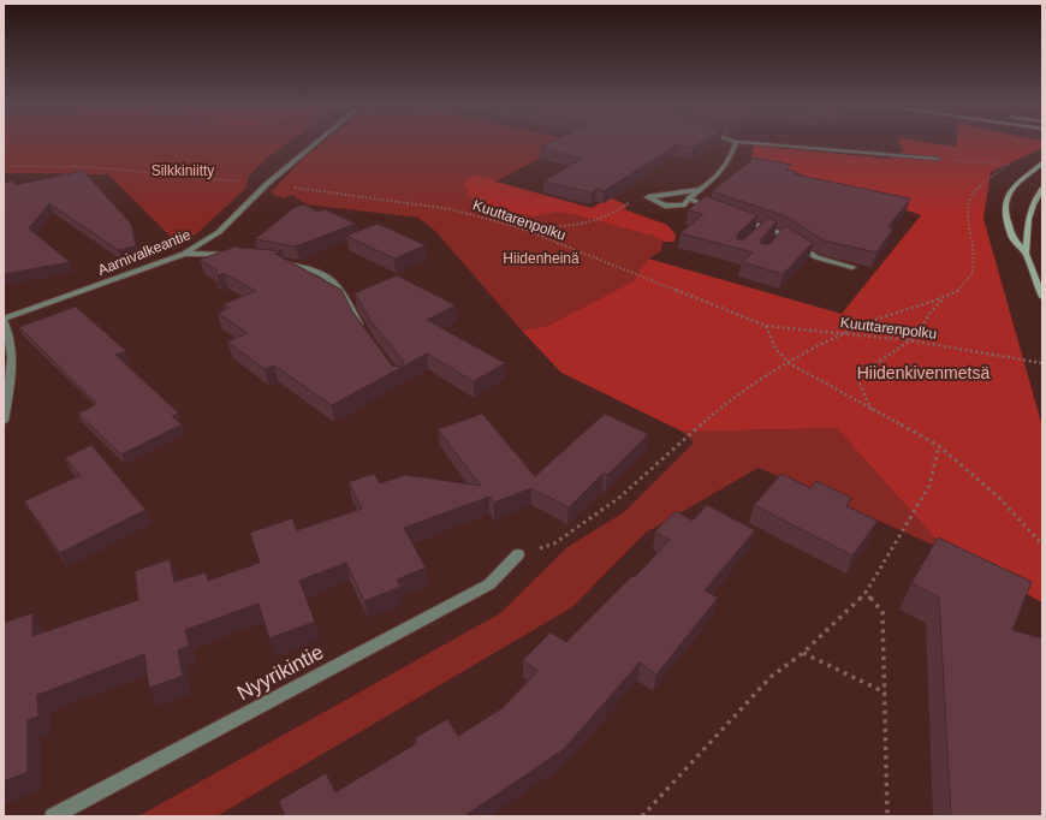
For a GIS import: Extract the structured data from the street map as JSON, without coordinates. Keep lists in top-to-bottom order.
{
  "streets": {
    "street": ["Aarnivalkeantie", "Nyyrikintie"],
    "path": ["Kuuttarenpolku"]
  },
  "crossings": [
    ["Kuuttarenpolku", "Aarnivalkeantie"]
  ],
  "parks": ["Silkkiniitty", "Hiidenheinä", "Hiidenkivenmetsä"]
}
